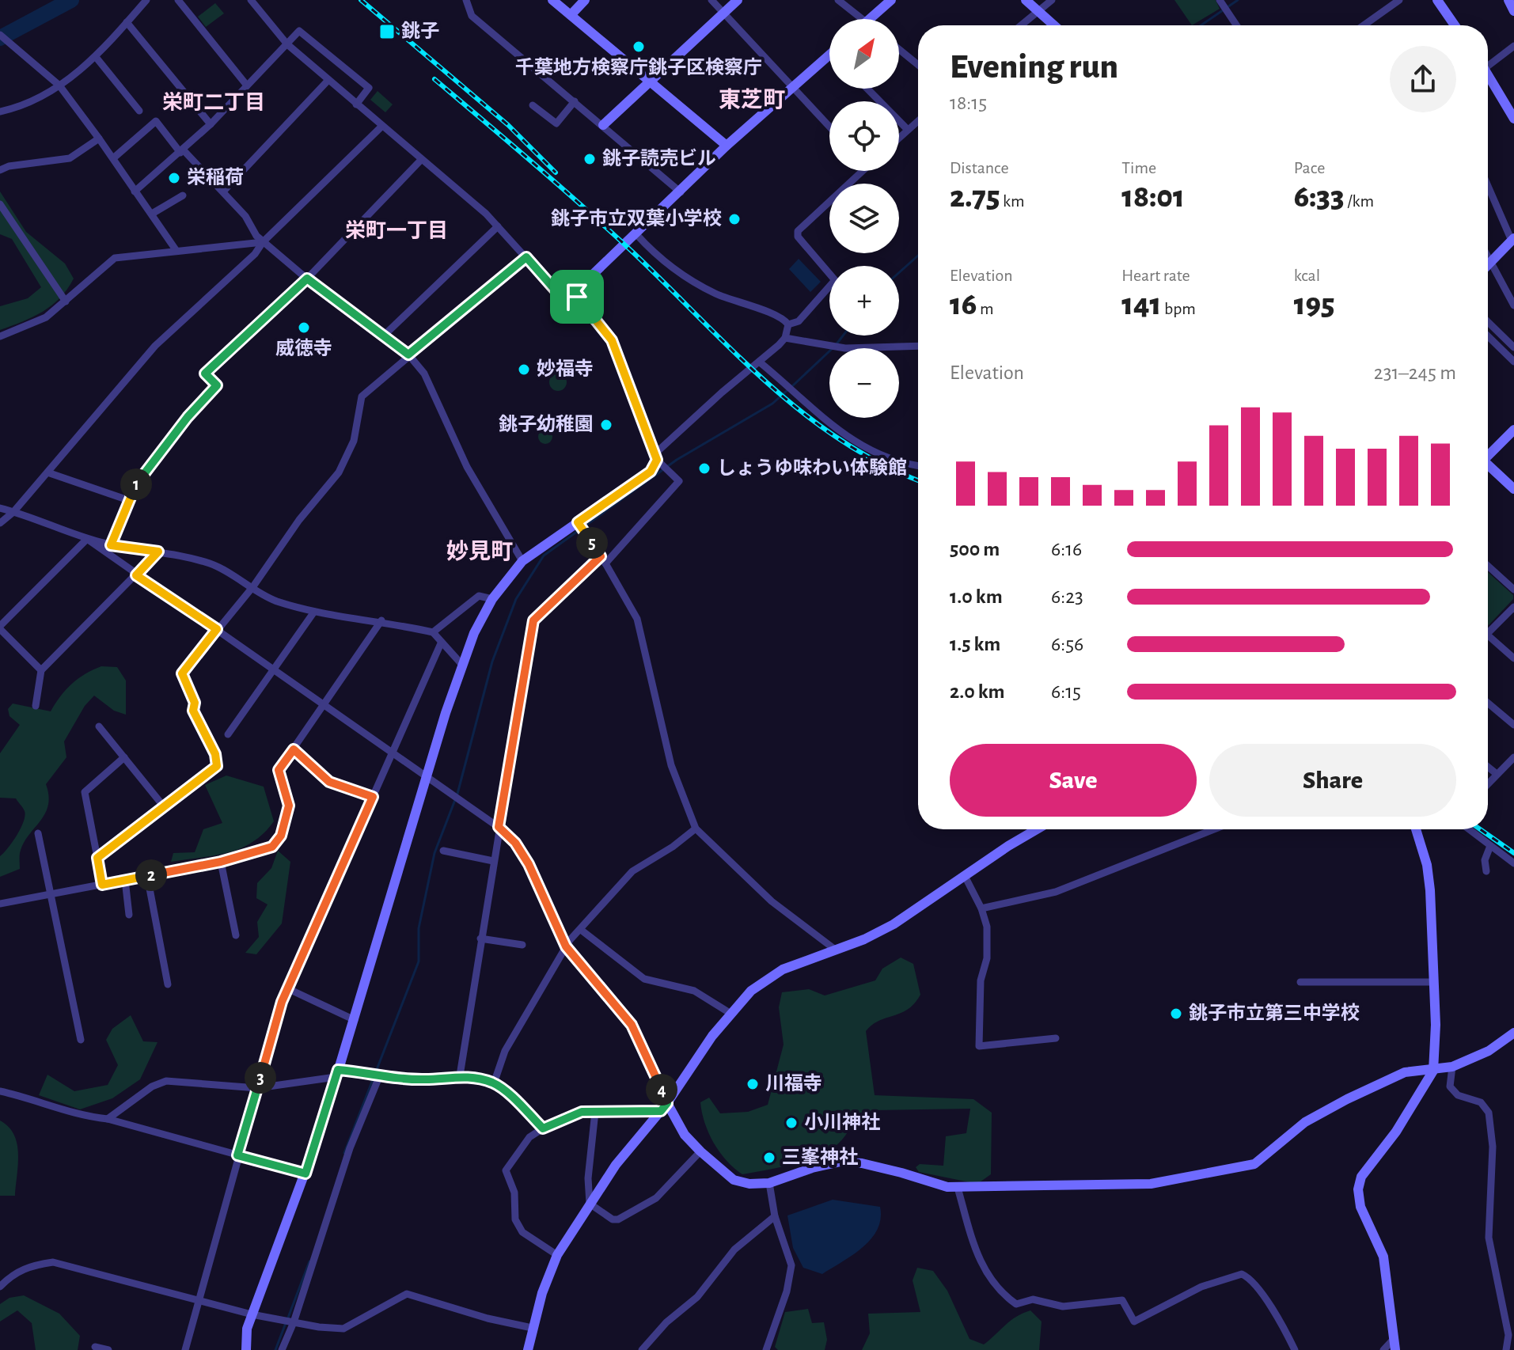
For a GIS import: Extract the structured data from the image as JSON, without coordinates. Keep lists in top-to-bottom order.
{
  "districts": [
    "東芝町",
    "栄町二丁目",
    "栄町一丁目",
    "妙見町"
  ],
  "places": {
    "transit": ["銚子"],
    "other": [
      "千葉地方検察庁銚子区検察庁",
      "銚子読売ビル",
      "栄稲荷",
      "銚子市立双葉小学校",
      "威徳寺",
      "妙福寺",
      "銚子幼稚園",
      "しょうゆ味わい体験館",
      "銚子市立第三中学校",
      "川福寺",
      "小川神社",
      "三峯神社"
    ]
  },
  "north": "top right",
  "page": {
    "map_buttons": ["+", "−"],
    "heading": ["Evening run", "18:15"],
    "stats": [
      ["Distance", "2.75 km"],
      ["Time", "18:01"],
      ["Pace", "6:33 /km"],
      ["Elevation", "16 m"],
      ["Heart rate", "141 bpm"],
      ["kcal", "195"]
    ],
    "chart": ["Elevation", "231–245 m"],
    "pins": [
      "1",
      "5",
      "2",
      "3",
      "4"
    ],
    "list": [
      {
        "name": "500 m",
        "note": "6:16"
      },
      {
        "name": "1.0 km",
        "note": "6:23"
      },
      {
        "name": "1.5 km",
        "note": "6:56"
      },
      {
        "name": "2.0 km",
        "note": "6:15"
      }
    ],
    "buttons": ["Save", "Share"]
  }
}
